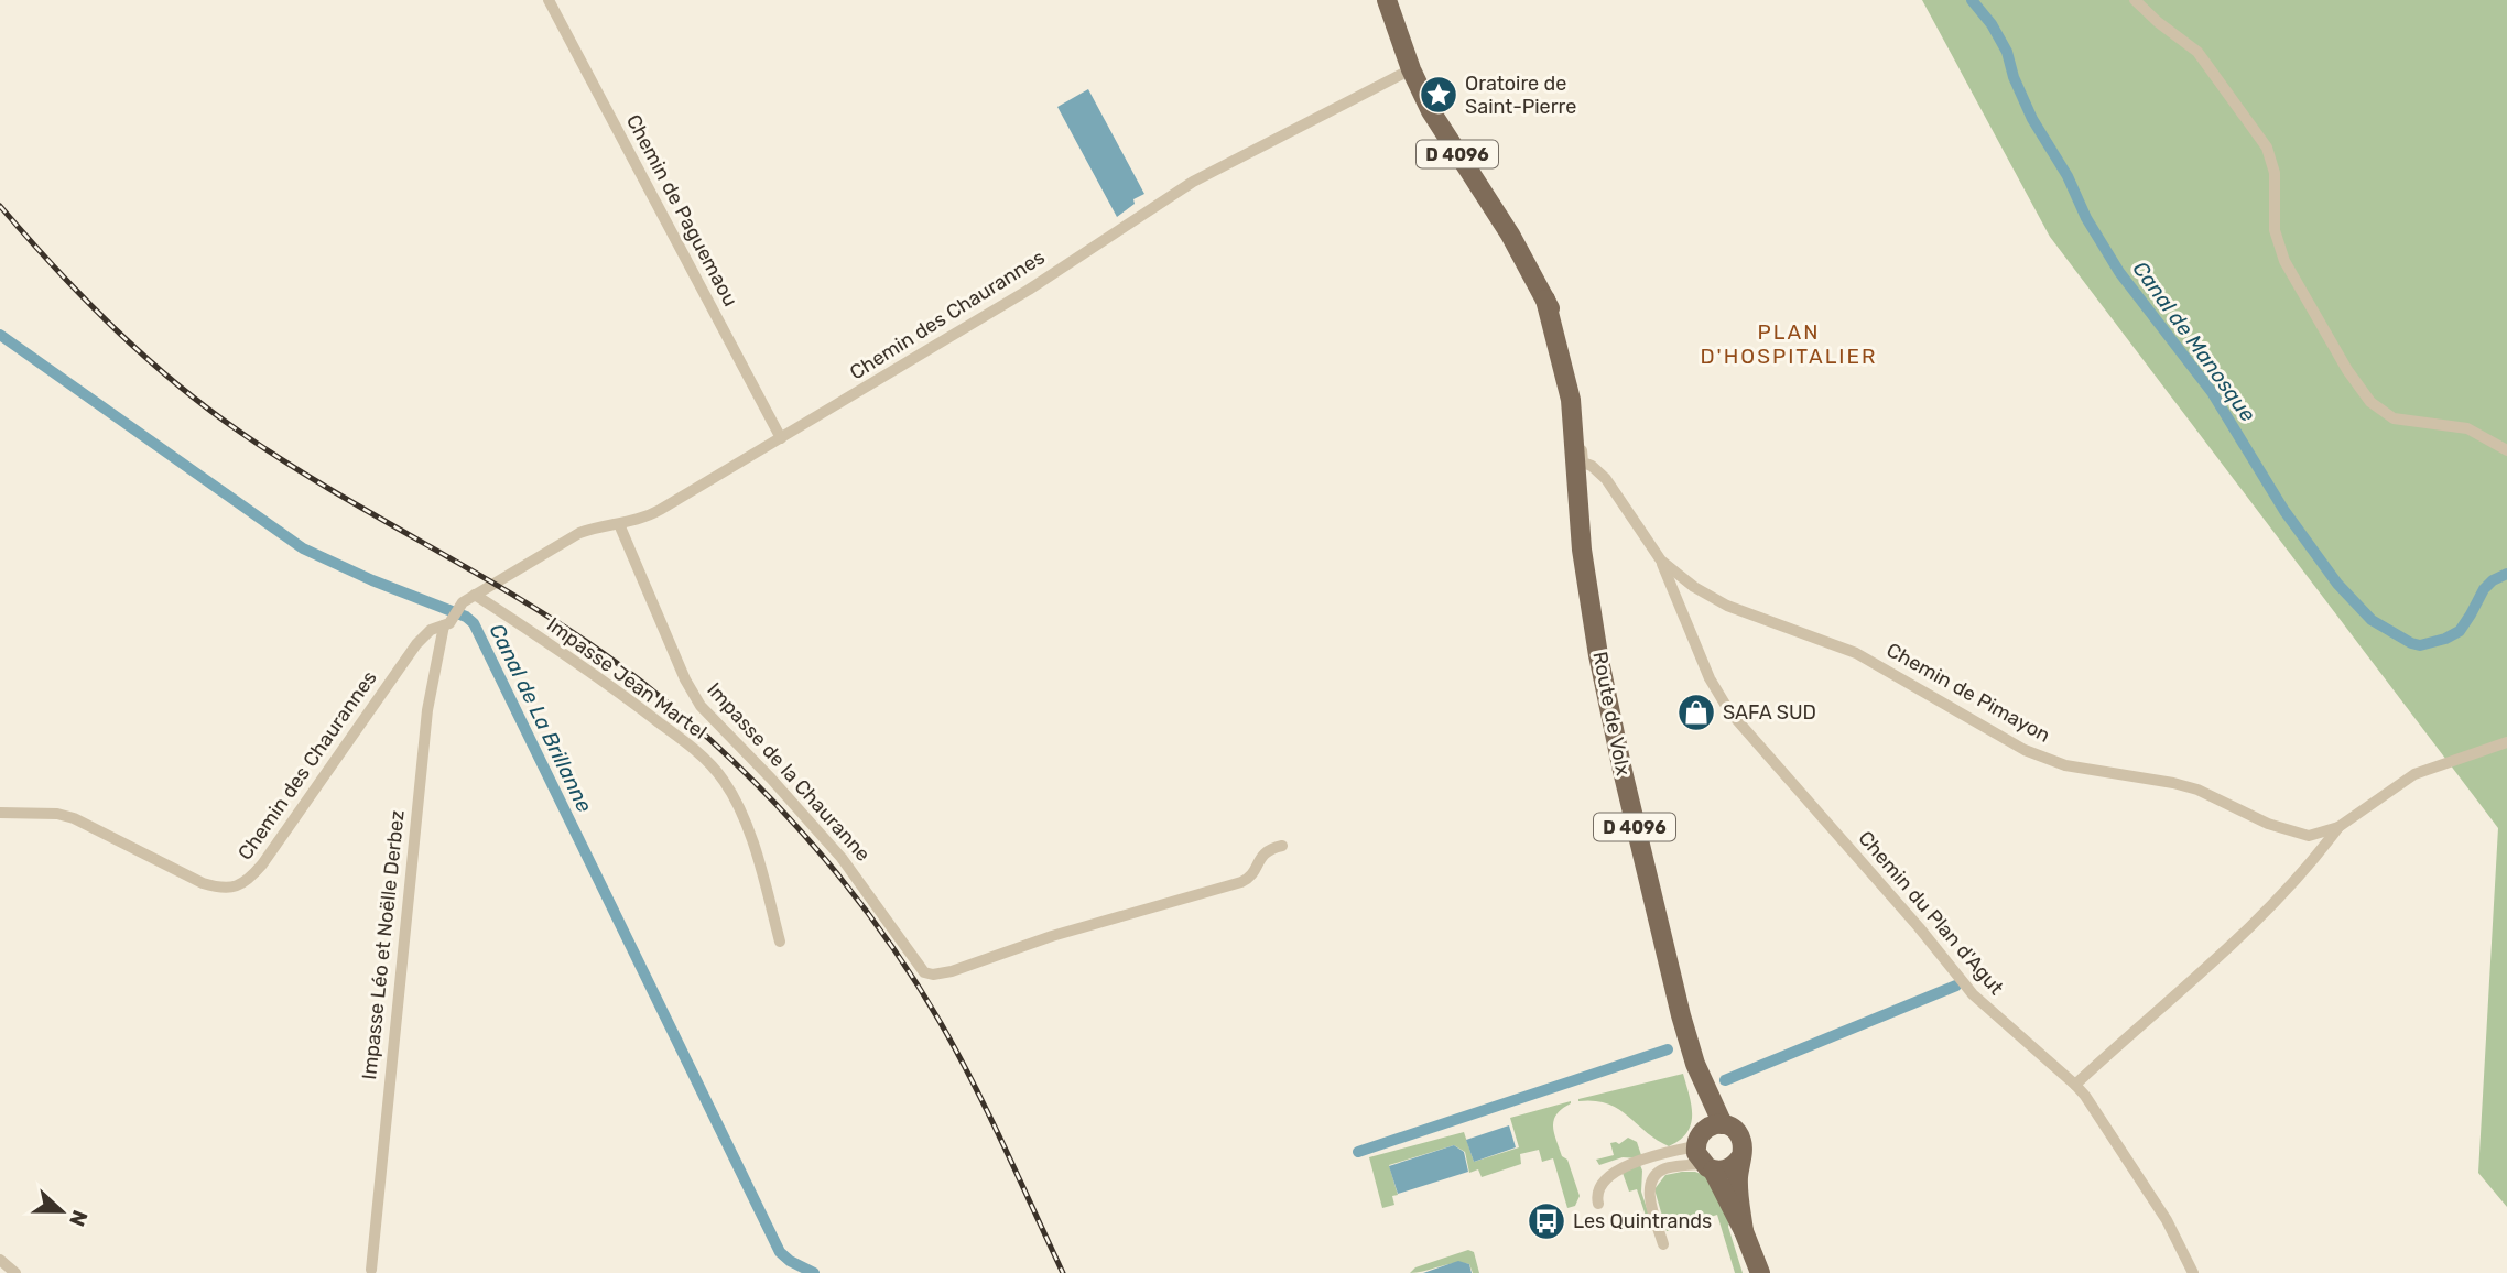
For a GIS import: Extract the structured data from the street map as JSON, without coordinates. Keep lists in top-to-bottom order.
{
  "streets": {
    "main road": ["D 4096", "Route de Volx"],
    "street": [
      "Chemin de Paguemaou",
      "Chemin des Chaurannes",
      "Impasse Jean Martel",
      "Chemin de Pimayon",
      "Impasse de la Chauranne",
      "Chemin du Plan d'Agut",
      "Impasse Léo et Noëlle Derbez"
    ]
  },
  "crossings": [
    ["Chemin de Paguemaou", "Chemin des Chaurannes"],
    ["Chemin des Chaurannes", "Impasse Jean Martel"],
    ["Chemin des Chaurannes", "Route de Volx"],
    ["Chemin des Chaurannes", "Impasse de la Chauranne"],
    ["Chemin des Chaurannes", "Impasse Léo et Noëlle Derbez"],
    ["Chemin de Pimayon", "Route de Volx"],
    ["Chemin de Pimayon", "Chemin du Plan d'Agut"]
  ],
  "districts": ["PLAN D'HOSPITALIER"],
  "water": ["Canal de Manosque", "Canal de La Brillanne"],
  "places": {
    "place": ["Oratoire de Saint-Pierre"],
    "shop": ["SAFA SUD"],
    "bus stop": ["Les Quintrands"]
  },
  "north": "right"
}
